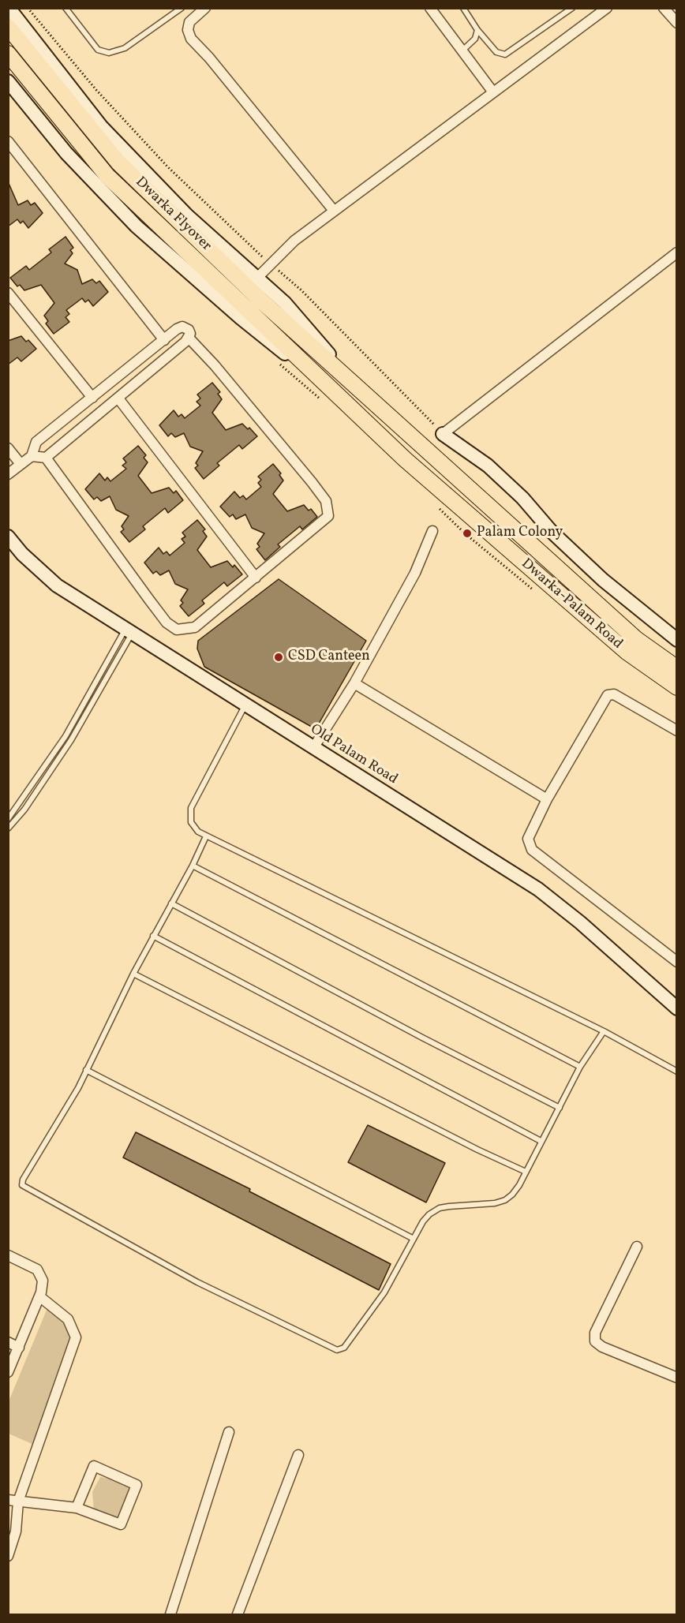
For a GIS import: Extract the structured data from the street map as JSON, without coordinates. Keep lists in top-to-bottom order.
{
  "streets": {
    "main road": ["Dwarka Flyover", "Dwarka-Palam Road"],
    "street": ["Old Palam Road"]
  },
  "crossings": [
    ["Dwarka Flyover", "Dwarka-Palam Road"]
  ],
  "places": ["Palam Colony", "CSD Canteen"]
}
